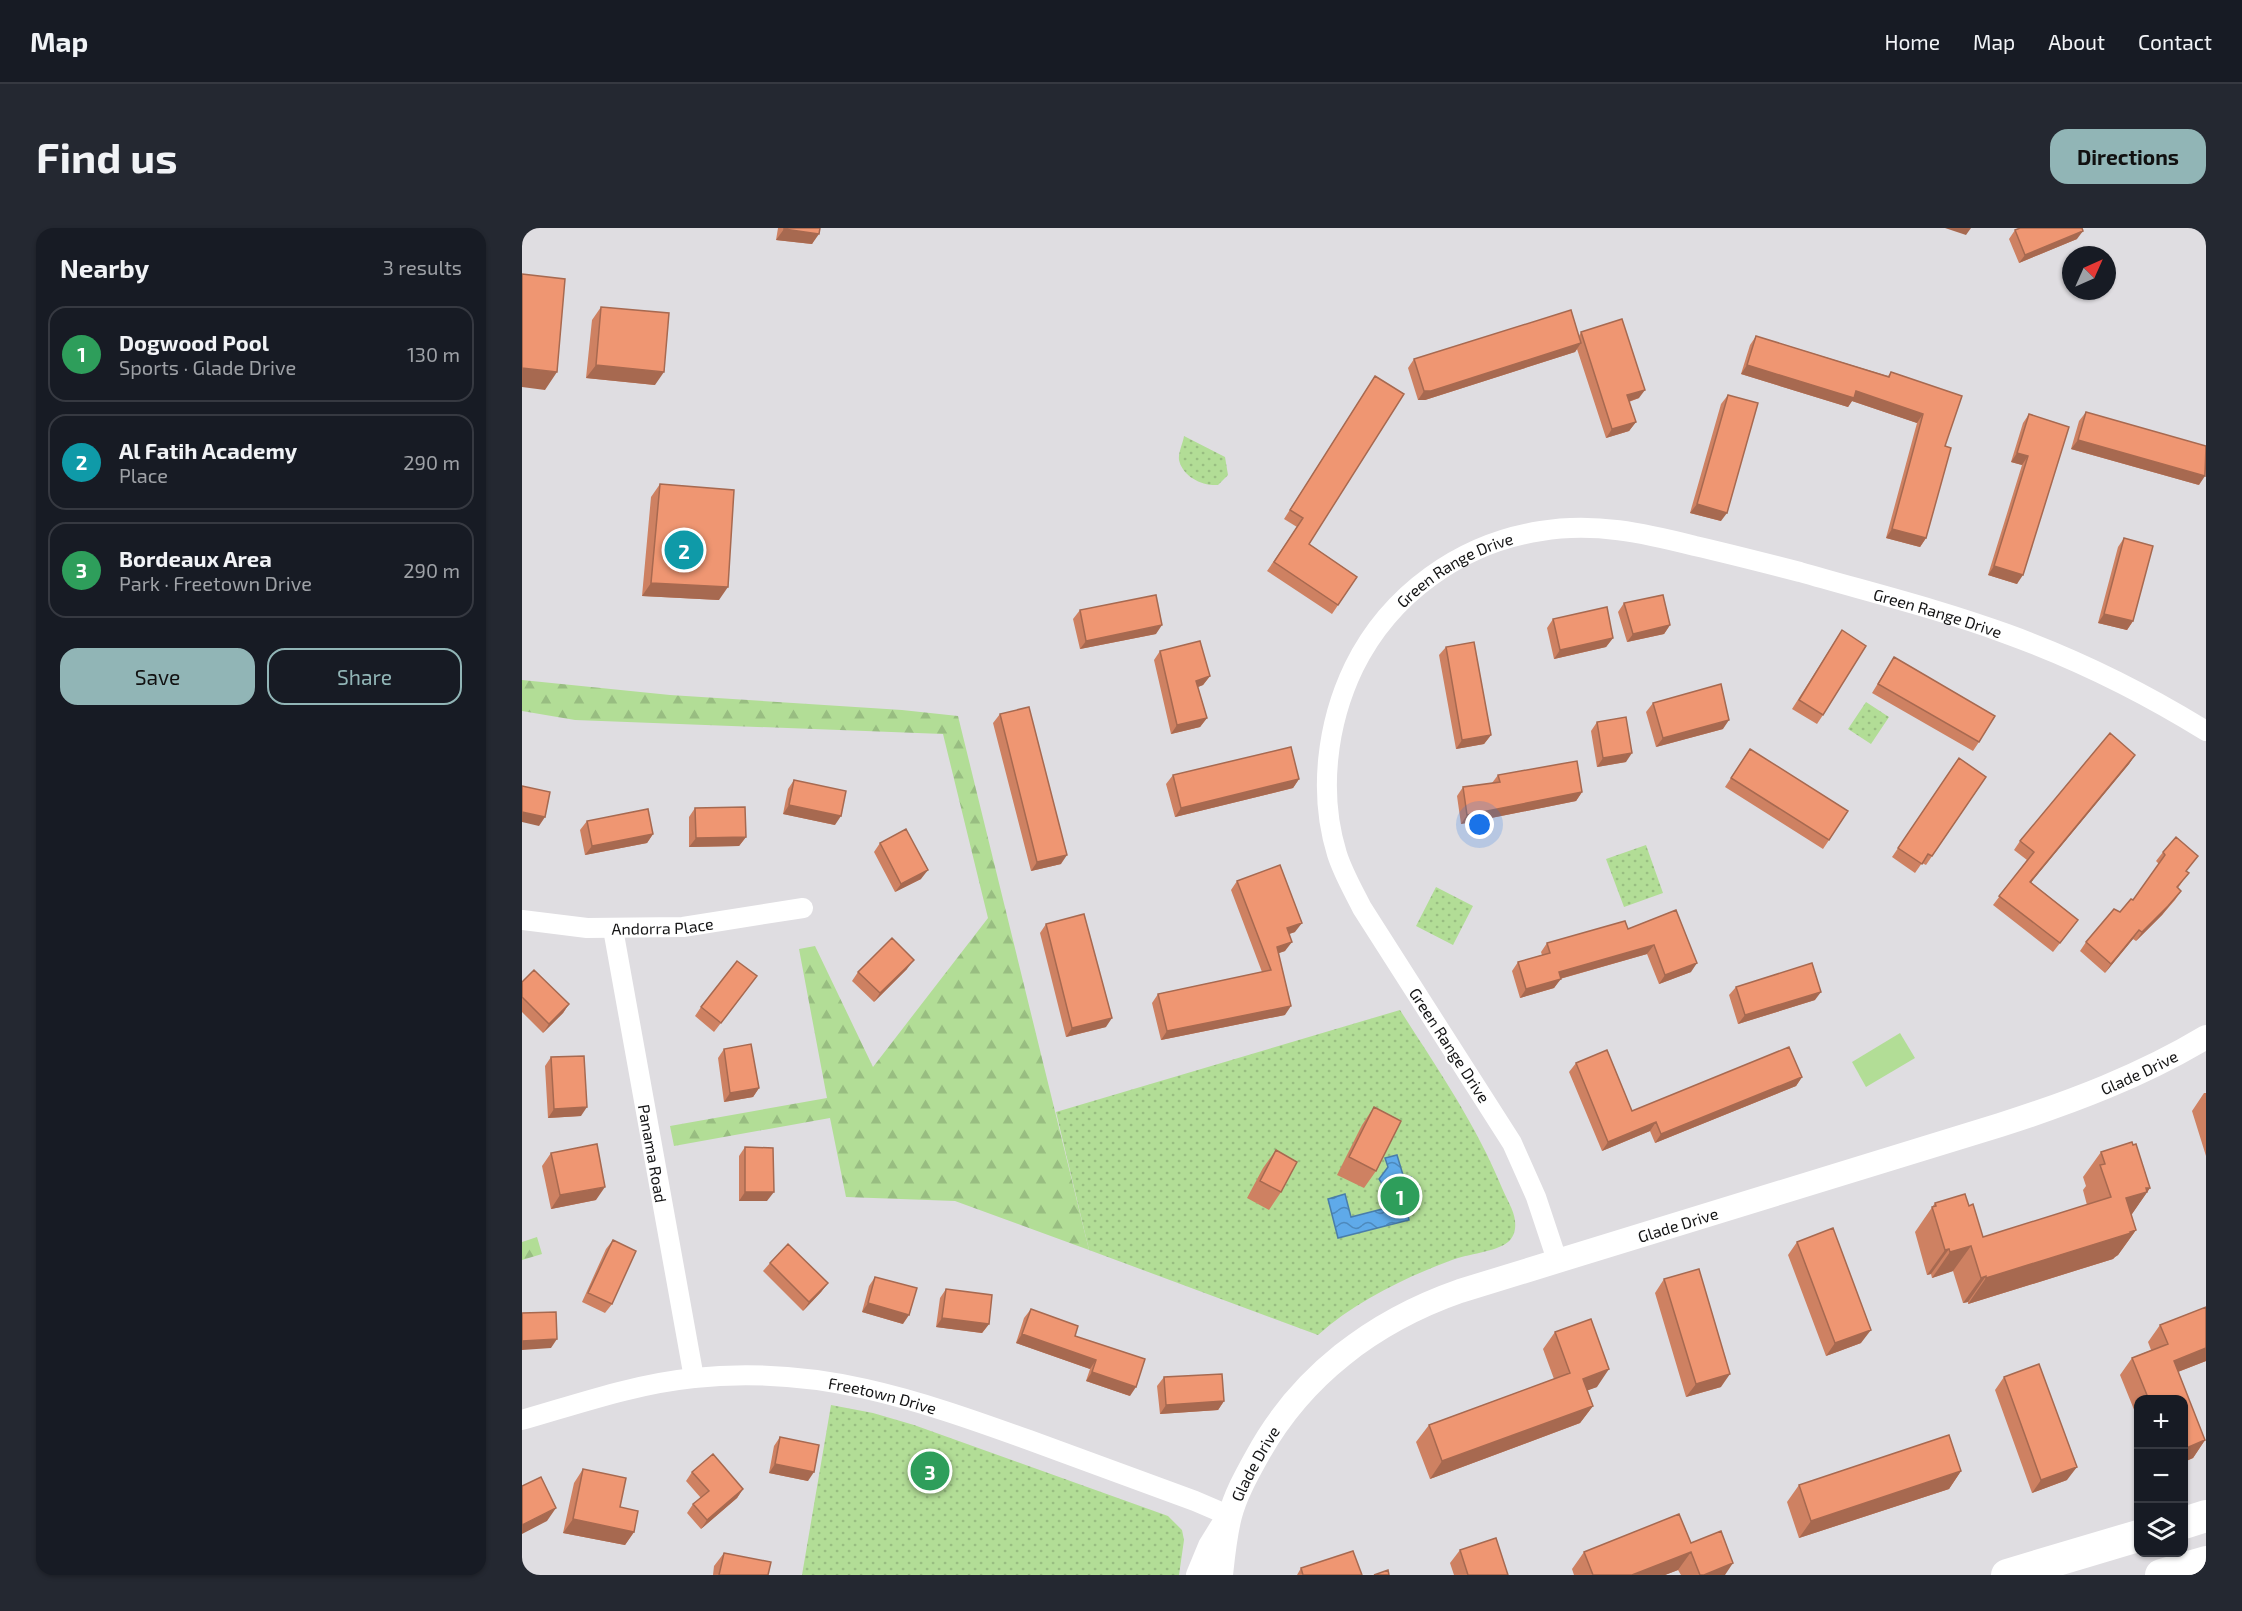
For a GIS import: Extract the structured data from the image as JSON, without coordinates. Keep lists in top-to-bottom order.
{
  "streets": {
    "street": [
      "Green Range Drive",
      "Andorra Place",
      "Glade Drive",
      "Panama Road",
      "Freetown Drive"
    ]
  },
  "crossings": [
    ["Green Range Drive", "Glade Drive"],
    ["Andorra Place", "Panama Road"],
    ["Glade Drive", "Freetown Drive"],
    ["Panama Road", "Freetown Drive"]
  ],
  "north": "top right",
  "page": {
    "header": "Map",
    "nav": [
      "Home",
      "Map",
      "About",
      "Contact"
    ],
    "buttons": [
      "Directions",
      ["Save", "Share"]
    ],
    "title": "Find us",
    "heading": ["Nearby", "3 results"],
    "list": [
      {
        "mark": "1",
        "name": "Dogwood Pool",
        "note": "Sports · Glade Drive",
        "value": "130 m"
      },
      {
        "mark": "2",
        "name": "Al Fatih Academy",
        "note": "Place",
        "value": "290 m"
      },
      {
        "mark": "3",
        "name": "Bordeaux Area",
        "note": "Park · Freetown Drive",
        "value": "290 m"
      }
    ],
    "pins": ["2", "1", "3"],
    "map_buttons": ["+", "−"]
  }
}
